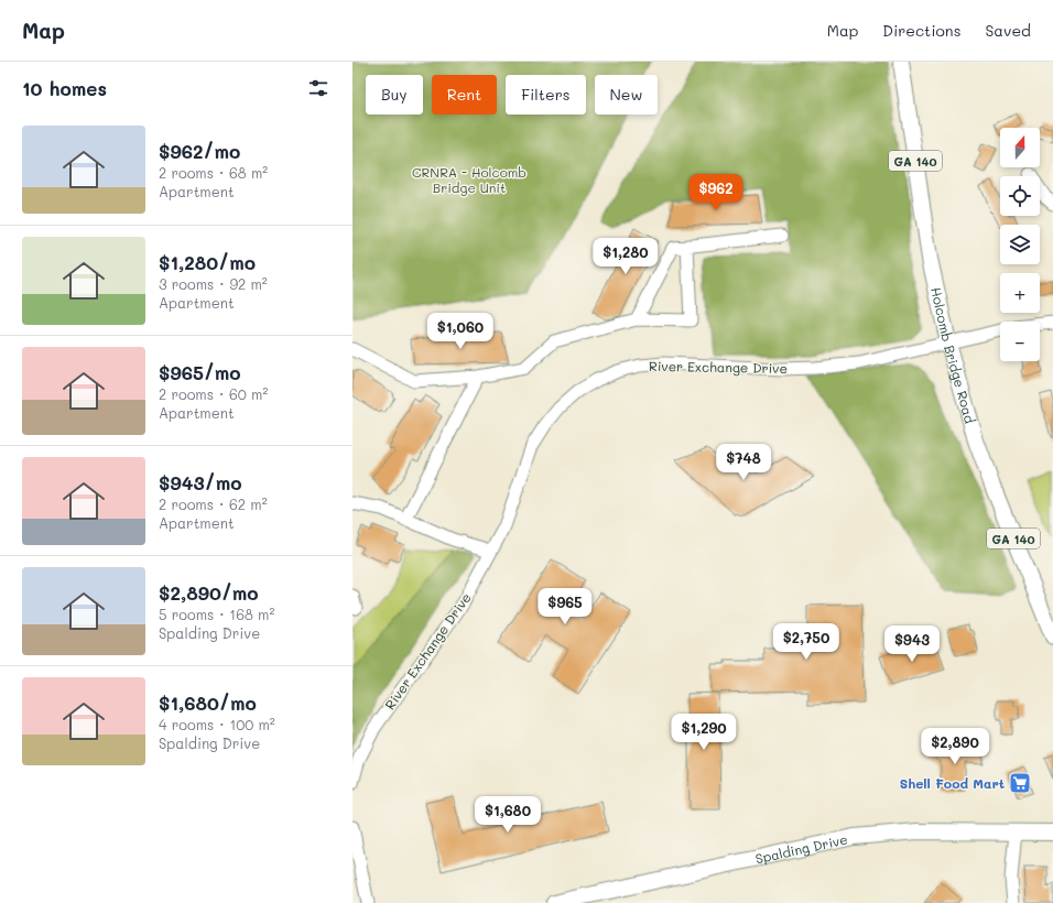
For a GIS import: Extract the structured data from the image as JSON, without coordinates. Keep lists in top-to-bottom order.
{
  "streets": {
    "main road": ["GA 140", "Holcomb Bridge Road", "Spalding Drive"],
    "street": ["River Exchange Drive"]
  },
  "crossings": [
    ["Holcomb Bridge Road", "River Exchange Drive"]
  ],
  "parks": ["CRNRA - Holcomb Bridge Unit"],
  "places": {
    "supermarket": ["Shell Food Mart"]
  },
  "north": "top",
  "page": {
    "header": "Map",
    "nav": ["Map", "Directions", "Saved"],
    "heading": "10 homes",
    "chip": [
      "Buy",
      "Rent",
      "Filters",
      "New"
    ],
    "list": [
      {
        "name": "$962/mo",
        "note": "2 rooms · 68 m² · Apartment"
      },
      {
        "name": "$1,280/mo",
        "note": "3 rooms · 92 m² · Apartment"
      },
      {
        "name": "$965/mo",
        "note": "2 rooms · 60 m² · Apartment"
      },
      {
        "name": "$943/mo",
        "note": "2 rooms · 62 m² · Apartment"
      },
      {
        "name": "$2,890/mo",
        "note": "5 rooms · 168 m² · Spalding Drive"
      },
      {
        "name": "$1,680/mo",
        "note": "4 rooms · 100 m² · Spalding Drive"
      }
    ],
    "map_buttons": ["+", "−"],
    "price": [
      "$962",
      "$1,280",
      "$1,060",
      "$748",
      "$965",
      "$2,750",
      "$943",
      "$1,290",
      "$2,890",
      "$1,680"
    ]
  }
}
